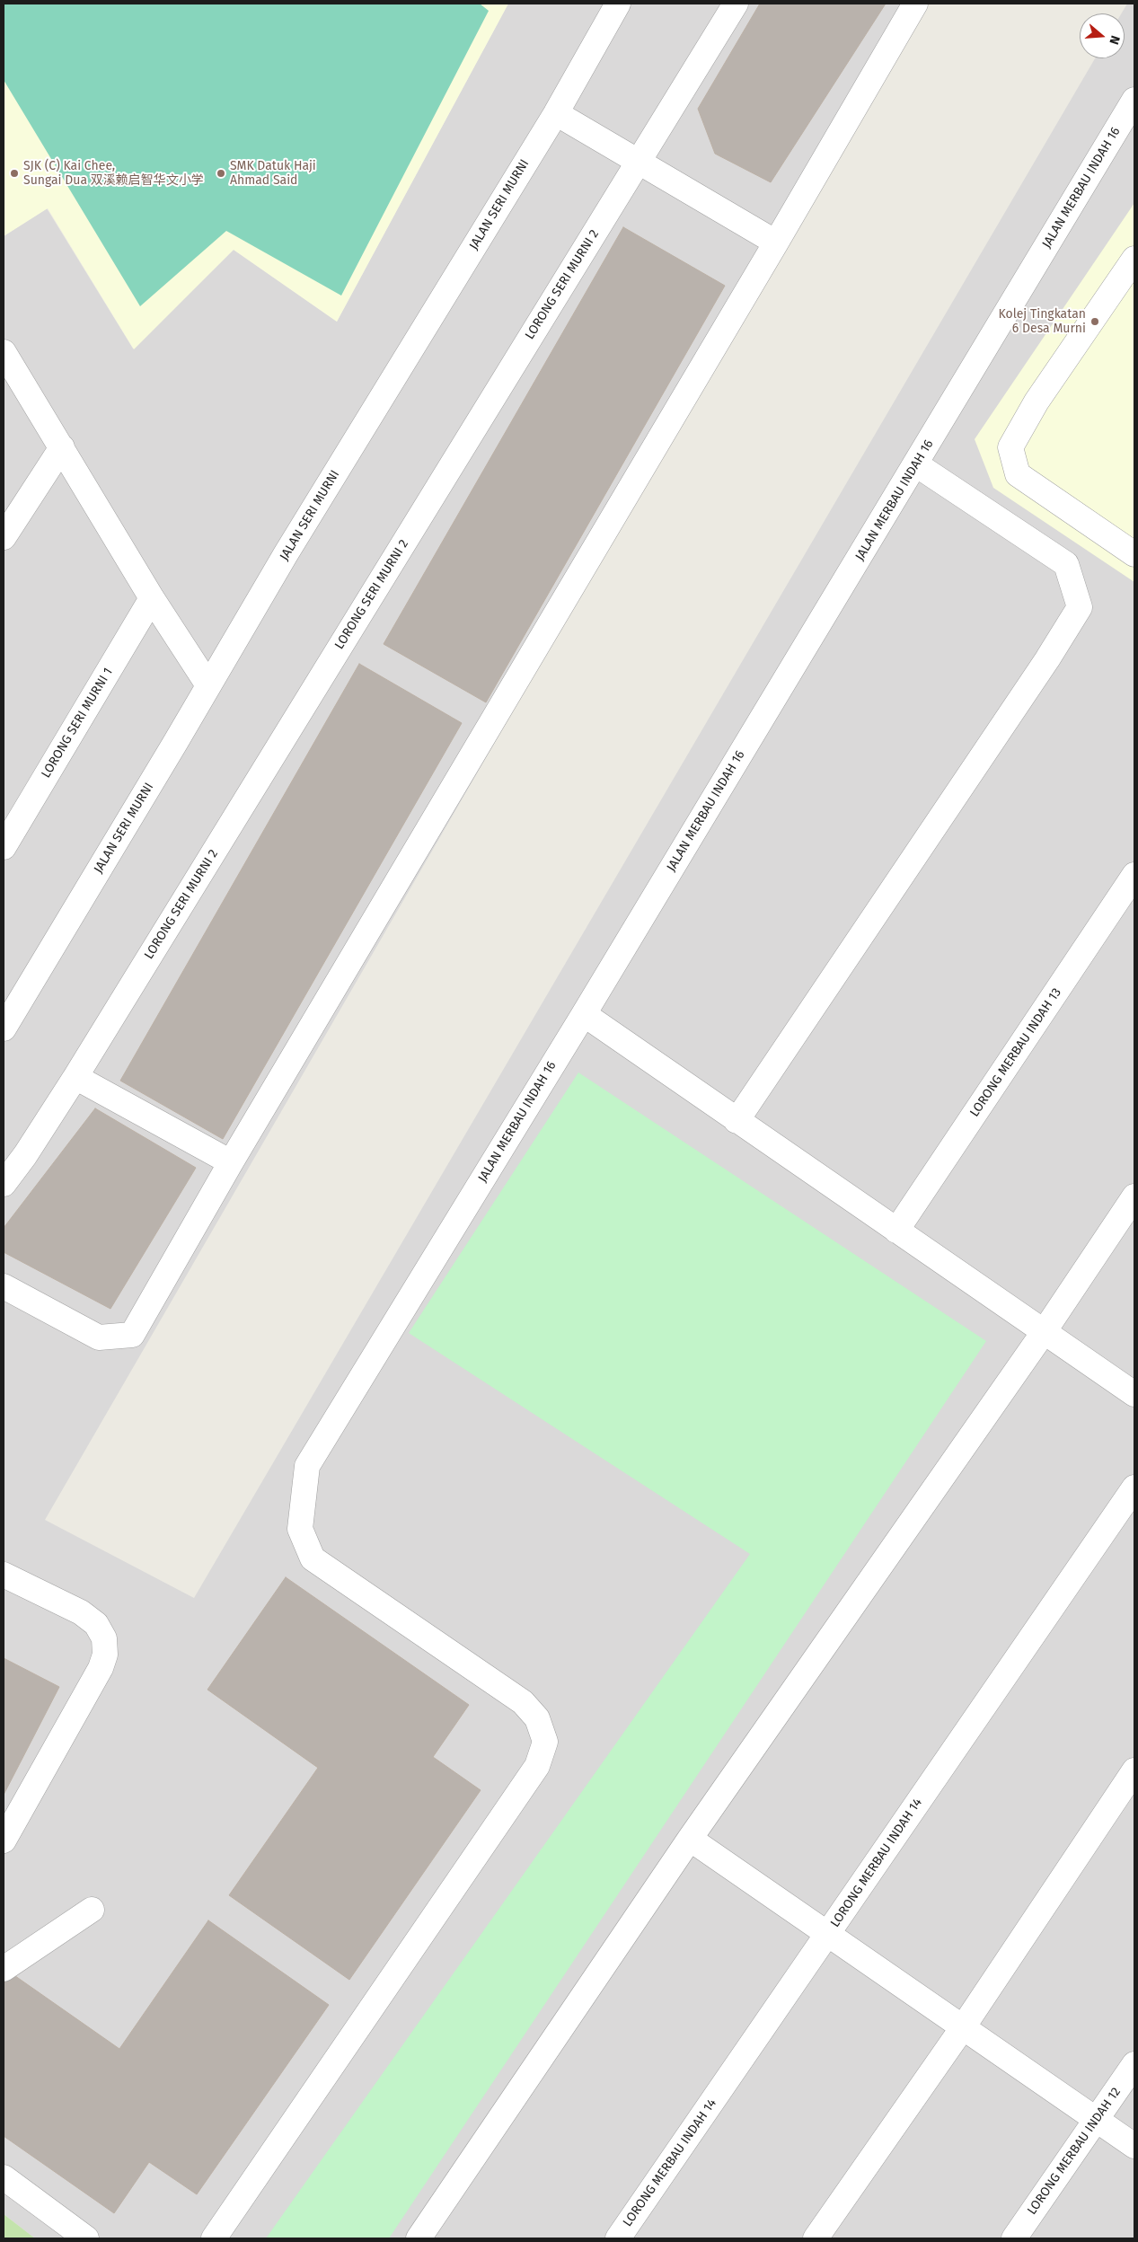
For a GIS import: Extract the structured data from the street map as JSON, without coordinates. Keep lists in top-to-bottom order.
{
  "streets": {
    "street": [
      "JALAN MERBAU INDAH 16",
      "JALAN SERI MURNI",
      "LORONG SERI MURNI 2",
      "LORONG SERI MURNI 1",
      "LORONG MERBAU INDAH 13",
      "LORONG MERBAU INDAH 14",
      "LORONG MERBAU INDAH 12"
    ]
  },
  "places": ["SJK (C) Kai Chee, Sungai Dua 双溪赖启智华文小学", "SMK Datuk Haji Ahmad Said", "Kolej Tingkatan 6 Desa Murni"],
  "north": "right"
}
